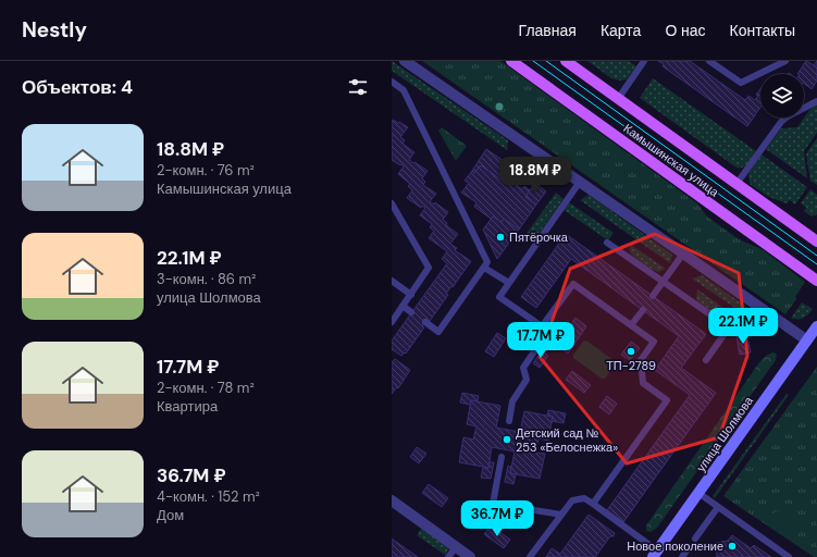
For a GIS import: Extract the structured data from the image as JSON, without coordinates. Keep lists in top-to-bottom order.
{
  "streets": {
    "main road": ["Камышинская улица"],
    "street": ["улица Шолмова"]
  },
  "places": [
    "Пятёрочка",
    "ТП-2789",
    "Детский сад № 253 «Белоснежка»",
    "Новое поколение"
  ],
  "page": {
    "header": "Nestly",
    "nav": [
      "Главная",
      "Карта",
      "О нас",
      "Контакты"
    ],
    "heading": "Объектов: 4",
    "list": [
      {
        "name": "18.8M ₽",
        "note": "2-комн. · 76 m² · Камышинская улица"
      },
      {
        "name": "22.1M ₽",
        "note": "3-комн. · 86 m² · улица Шолмова"
      },
      {
        "name": "17.7M ₽",
        "note": "2-комн. · 78 m² · Квартира"
      },
      {
        "name": "36.7M ₽",
        "note": "4-комн. · 152 m² · Дом"
      }
    ],
    "price": [
      "18.8M ₽",
      "22.1M ₽",
      "17.7M ₽",
      "36.7M ₽"
    ]
  }
}
